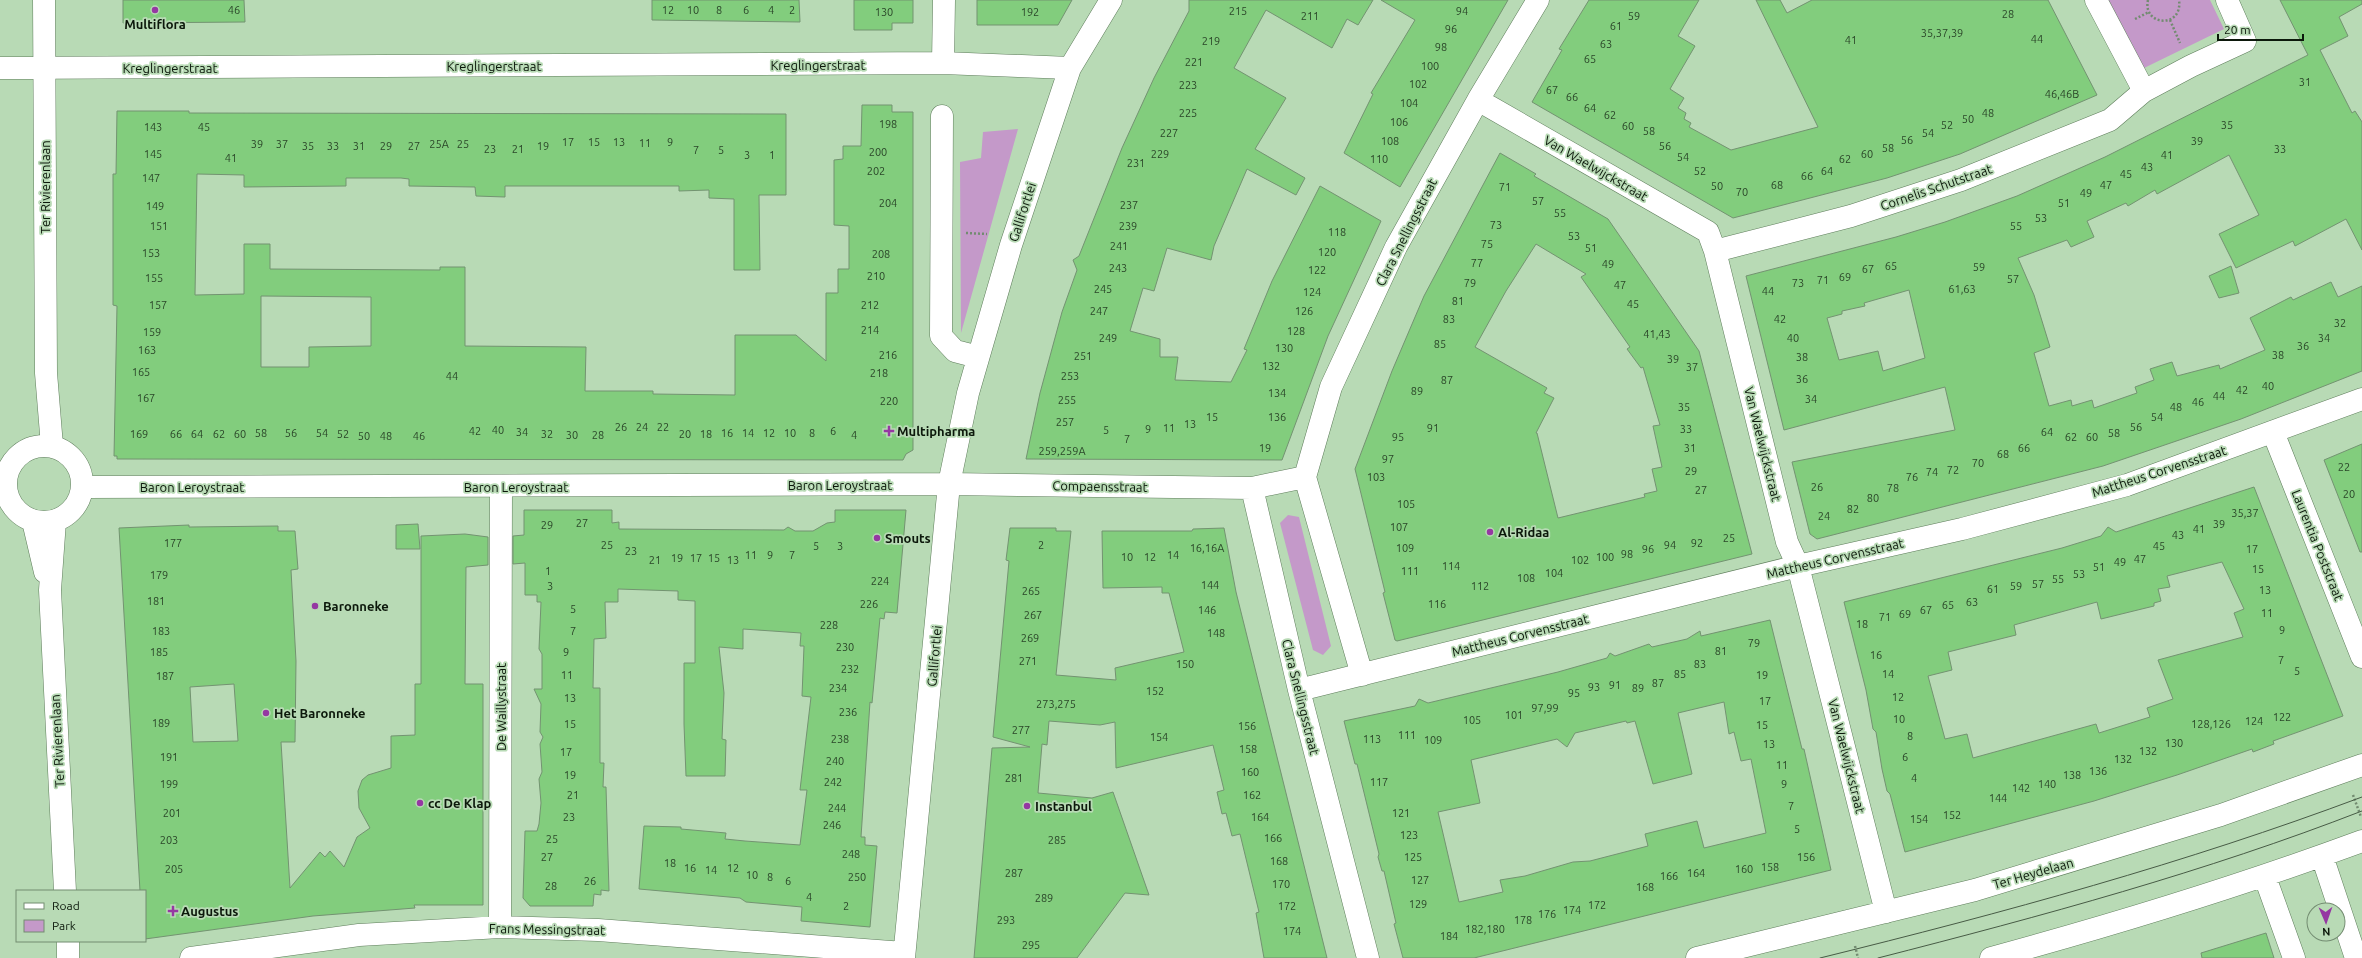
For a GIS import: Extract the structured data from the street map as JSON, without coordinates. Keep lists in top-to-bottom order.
{
  "streets": {
    "street": [
      "Kreglingerstraat",
      "Van Waelwijckstraat",
      "Ter Rivierenlaan",
      "Cornelis Schutstraat",
      "Gallifortlei",
      "Clara Snellingsstraat",
      "Mattheus Corvensstraat",
      "Baron Leroystraat",
      "Compaensstraat",
      "Laurentia Poststraat",
      "De Waillystraat",
      "Ter Heydelaan",
      "Frans Messingstraat"
    ]
  },
  "crossings": [
    ["Kreglingerstraat", "Ter Rivierenlaan"],
    ["Van Waelwijckstraat", "Cornelis Schutstraat"],
    ["Van Waelwijckstraat", "Clara Snellingsstraat"],
    ["Van Waelwijckstraat", "Mattheus Corvensstraat"],
    ["Van Waelwijckstraat", "Ter Heydelaan"],
    ["Ter Rivierenlaan", "Baron Leroystraat"],
    ["Gallifortlei", "Baron Leroystraat"],
    ["Gallifortlei", "Compaensstraat"],
    ["Gallifortlei", "Frans Messingstraat"],
    ["Clara Snellingsstraat", "Mattheus Corvensstraat"],
    ["Clara Snellingsstraat", "Compaensstraat"],
    ["Mattheus Corvensstraat", "Laurentia Poststraat"],
    ["Baron Leroystraat", "Compaensstraat"],
    ["Baron Leroystraat", "De Waillystraat"],
    ["De Waillystraat", "Frans Messingstraat"]
  ],
  "places": {
    "other": [
      "Multiflora",
      "Al-Ridaa",
      "Smouts",
      "Baronneke",
      "Het Baronneke",
      "cc De Klap",
      "Instanbul"
    ],
    "health": ["Multipharma", "Augustus"]
  },
  "house_numbers": [
    "46",
    "12",
    "10",
    "8",
    "6",
    "4",
    "2",
    "215",
    "94",
    "130",
    "192",
    "28",
    "211",
    "59",
    "61",
    "96",
    "35,37,39",
    "44",
    "41",
    "219",
    "63",
    "98",
    "65",
    "221",
    "100",
    "31",
    "102",
    "223",
    "67",
    "46,46B",
    "66",
    "104",
    "64",
    "225",
    "48",
    "62",
    "50",
    "106",
    "198",
    "52",
    "35",
    "60",
    "143",
    "45",
    "58",
    "227",
    "54",
    "56",
    "108",
    "39",
    "17",
    "15",
    "13",
    "9",
    "11",
    "39",
    "37",
    "25A",
    "25",
    "35",
    "33",
    "31",
    "29",
    "27",
    "19",
    "56",
    "58",
    "23",
    "21",
    "33",
    "7",
    "5",
    "200",
    "145",
    "229",
    "60",
    "3",
    "1",
    "41",
    "54",
    "41",
    "110",
    "62",
    "231",
    "43",
    "202",
    "52",
    "64",
    "45",
    "66",
    "147",
    "68",
    "47",
    "50",
    "71",
    "70",
    "49",
    "57",
    "204",
    "51",
    "237",
    "149",
    "55",
    "53",
    "73",
    "151",
    "239",
    "55",
    "118",
    "53",
    "75",
    "241",
    "51",
    "120",
    "153",
    "208",
    "77",
    "49",
    "65",
    "59",
    "243",
    "67",
    "122",
    "210",
    "69",
    "155",
    "57",
    "71",
    "79",
    "73",
    "47",
    "245",
    "61,63",
    "44",
    "124",
    "81",
    "45",
    "157",
    "212",
    "247",
    "126",
    "83",
    "42",
    "32",
    "214",
    "128",
    "159",
    "41,43",
    "249",
    "40",
    "34",
    "85",
    "36",
    "130",
    "163",
    "216",
    "38",
    "251",
    "38",
    "39",
    "132",
    "37",
    "165",
    "218",
    "44",
    "253",
    "36",
    "87",
    "40",
    "42",
    "89",
    "134",
    "44",
    "167",
    "34",
    "255",
    "220",
    "46",
    "35",
    "48",
    "15",
    "136",
    "54",
    "257",
    "13",
    "26",
    "24",
    "22",
    "56",
    "11",
    "91",
    "9",
    "33",
    "40",
    "5",
    "42",
    "6",
    "34",
    "64",
    "58",
    "56",
    "54",
    "16",
    "14",
    "12",
    "10",
    "8",
    "58",
    "169",
    "66",
    "64",
    "62",
    "60",
    "52",
    "32",
    "20",
    "18",
    "30",
    "28",
    "4",
    "50",
    "48",
    "46",
    "95",
    "62",
    "60",
    "7",
    "19",
    "31",
    "66",
    "259,259A",
    "68",
    "97",
    "70",
    "22",
    "72",
    "29",
    "74",
    "103",
    "76",
    "26",
    "78",
    "27",
    "20",
    "80",
    "105",
    "82",
    "35,37",
    "24",
    "27",
    "39",
    "29",
    "107",
    "41",
    "43",
    "25",
    "177",
    "92",
    "25",
    "2",
    "94",
    "5",
    "3",
    "45",
    "16,16A",
    "109",
    "96",
    "17",
    "23",
    "98",
    "11",
    "9",
    "7",
    "14",
    "10",
    "12",
    "100",
    "19",
    "17",
    "15",
    "47",
    "21",
    "13",
    "102",
    "49",
    "114",
    "51",
    "15",
    "1",
    "111",
    "104",
    "53",
    "179",
    "108",
    "55",
    "224",
    "57",
    "144",
    "3",
    "112",
    "59",
    "61",
    "13",
    "265",
    "181",
    "63",
    "226",
    "116",
    "65",
    "5",
    "146",
    "67",
    "11",
    "69",
    "267",
    "71",
    "18",
    "228",
    "9",
    "183",
    "7",
    "148",
    "269",
    "79",
    "230",
    "81",
    "185",
    "9",
    "16",
    "7",
    "271",
    "150",
    "83",
    "232",
    "5",
    "85",
    "14",
    "11",
    "19",
    "187",
    "87",
    "91",
    "93",
    "234",
    "89",
    "152",
    "95",
    "12",
    "13",
    "17",
    "273,275",
    "97,99",
    "236",
    "101",
    "122",
    "10",
    "105",
    "124",
    "189",
    "15",
    "128,126",
    "15",
    "156",
    "277",
    "111",
    "8",
    "154",
    "238",
    "113",
    "109",
    "130",
    "13",
    "158",
    "132",
    "17",
    "191",
    "6",
    "132",
    "240",
    "11",
    "136",
    "160",
    "19",
    "138",
    "281",
    "4",
    "242",
    "117",
    "199",
    "9",
    "140",
    "142",
    "21",
    "162",
    "144",
    "7",
    "244",
    "201",
    "121",
    "152",
    "23",
    "164",
    "154",
    "246",
    "5",
    "123",
    "166",
    "25",
    "203",
    "285",
    "248",
    "27",
    "125",
    "156",
    "168",
    "18",
    "158",
    "16",
    "12",
    "205",
    "160",
    "14",
    "287",
    "164",
    "10",
    "166",
    "8",
    "250",
    "127",
    "26",
    "6",
    "170",
    "28",
    "168",
    "4",
    "289",
    "129",
    "172",
    "2",
    "172",
    "174",
    "176",
    "293",
    "178",
    "182,180",
    "174",
    "184",
    "295"
  ],
  "legend": ["Road", "Park"],
  "scale_bar": "20 m",
  "north": "bottom"
}
